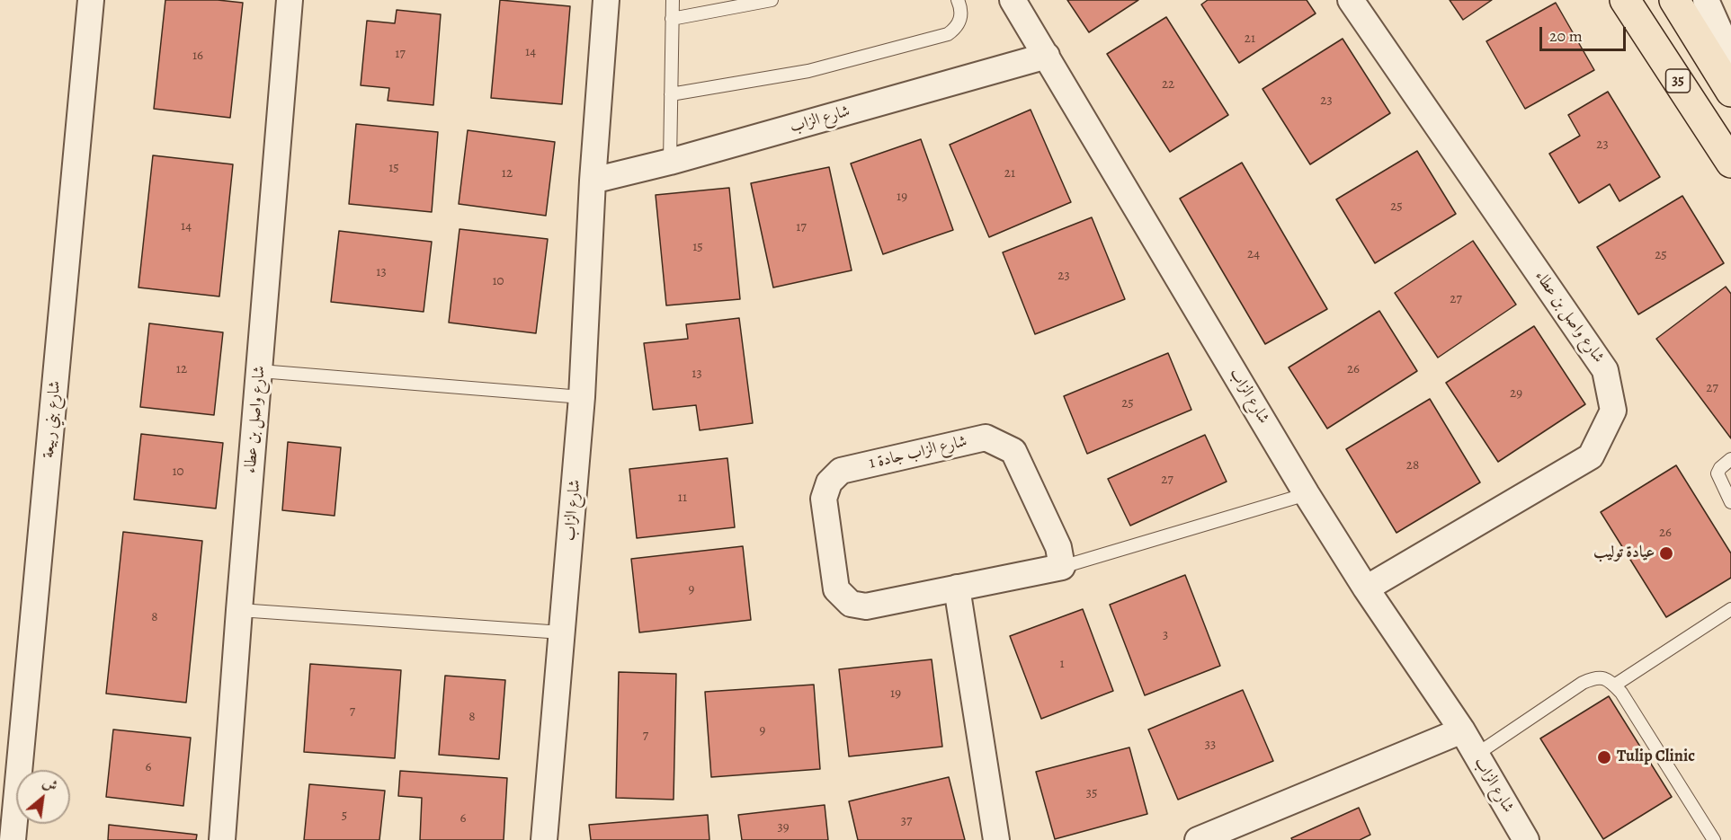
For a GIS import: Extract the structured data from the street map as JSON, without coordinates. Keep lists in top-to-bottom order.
{
  "streets": {
    "main road": ["35"],
    "street": [
      "شارع الزاب",
      "شارع واصل بن عطاء",
      "شارع بني ربيعة",
      "شارع الزاب جادة 1"
    ]
  },
  "crossings": [
    ["شارع الزاب", "شارع واصل بن عطاء"]
  ],
  "places": ["عيادة توليب", "Tulip Clinic"],
  "house_numbers": [
    "21",
    "14",
    "17",
    "16",
    "22",
    "23",
    "23",
    "15",
    "12",
    "21",
    "19",
    "25",
    "14",
    "17",
    "15",
    "24",
    "25",
    "13",
    "23",
    "10",
    "27",
    "12",
    "26",
    "13",
    "27",
    "29",
    "25",
    "28",
    "10",
    "27",
    "11",
    "26",
    "9",
    "8",
    "3",
    "1",
    "19",
    "7",
    "8",
    "9",
    "7",
    "33",
    "6",
    "35",
    "5",
    "6",
    "37",
    "39"
  ],
  "scale_bar": "20 m",
  "north": "top right"
}
